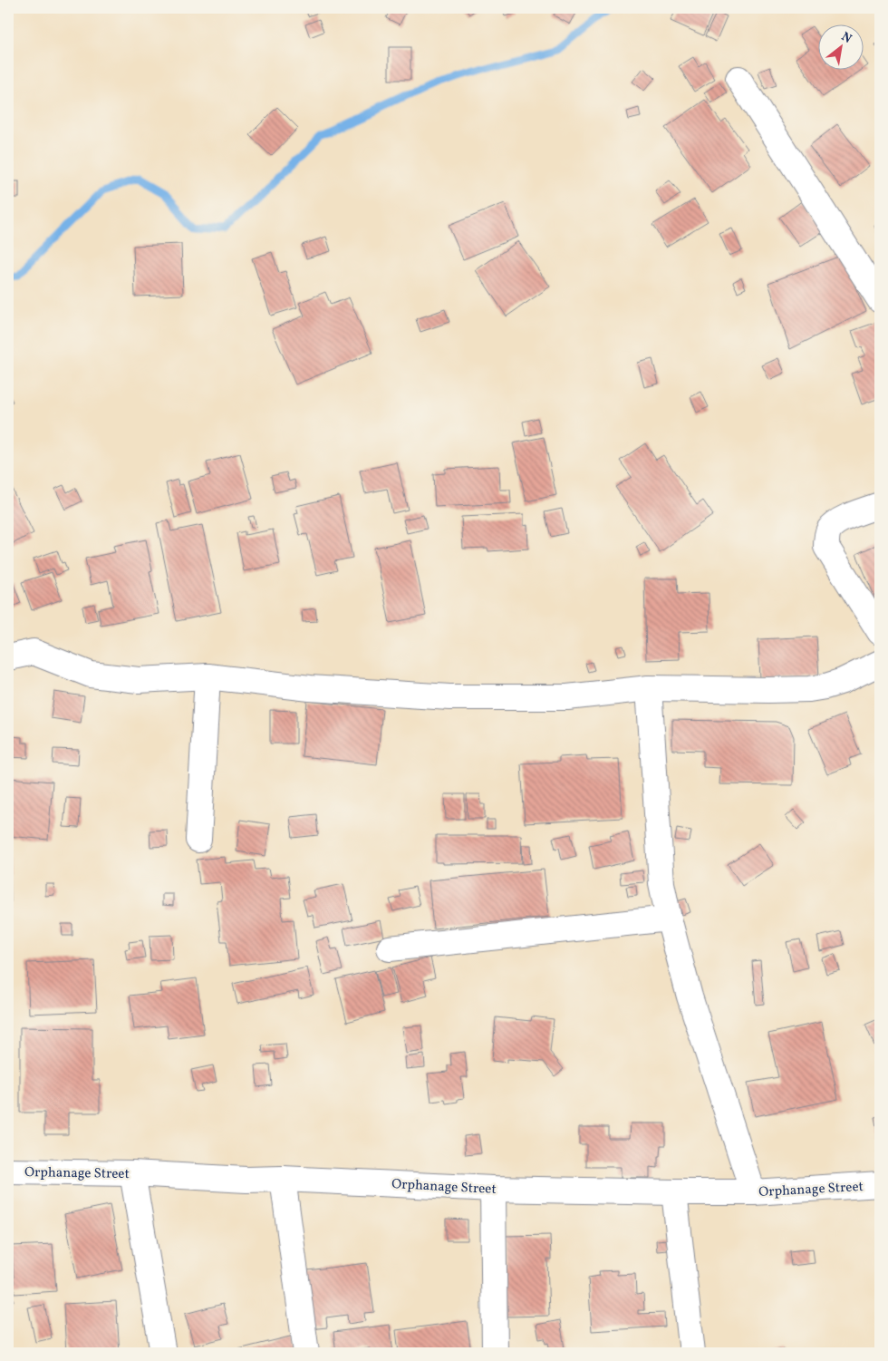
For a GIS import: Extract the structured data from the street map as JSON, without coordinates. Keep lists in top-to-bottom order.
{
  "streets": {
    "street": ["Orphanage Street"]
  },
  "north": "top right"
}
